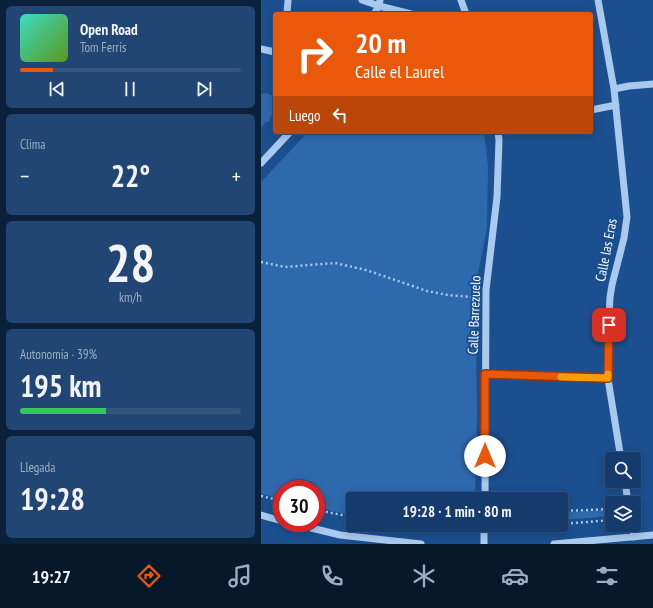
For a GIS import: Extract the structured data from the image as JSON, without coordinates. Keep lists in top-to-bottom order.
{
  "streets": {
    "street": ["Calle las Eras", "Calle Barrezuelo"]
  },
  "page": {
    "turn": ["20 m", "Calle el Laurel"],
    "song": ["Open Road", "Tom Ferris"],
    "then": "Luego",
    "tile": [
      "Clima",
      ["28", "km/h"],
      ["Autonomía · 39%", "195 km"],
      ["Llegada", "19:28"]
    ],
    "heat": ["−", "22°", "+"],
    "limit": "30",
    "trip": "19:28 · 1 min · 80 m",
    "tabs": "19:27"
  }
}
